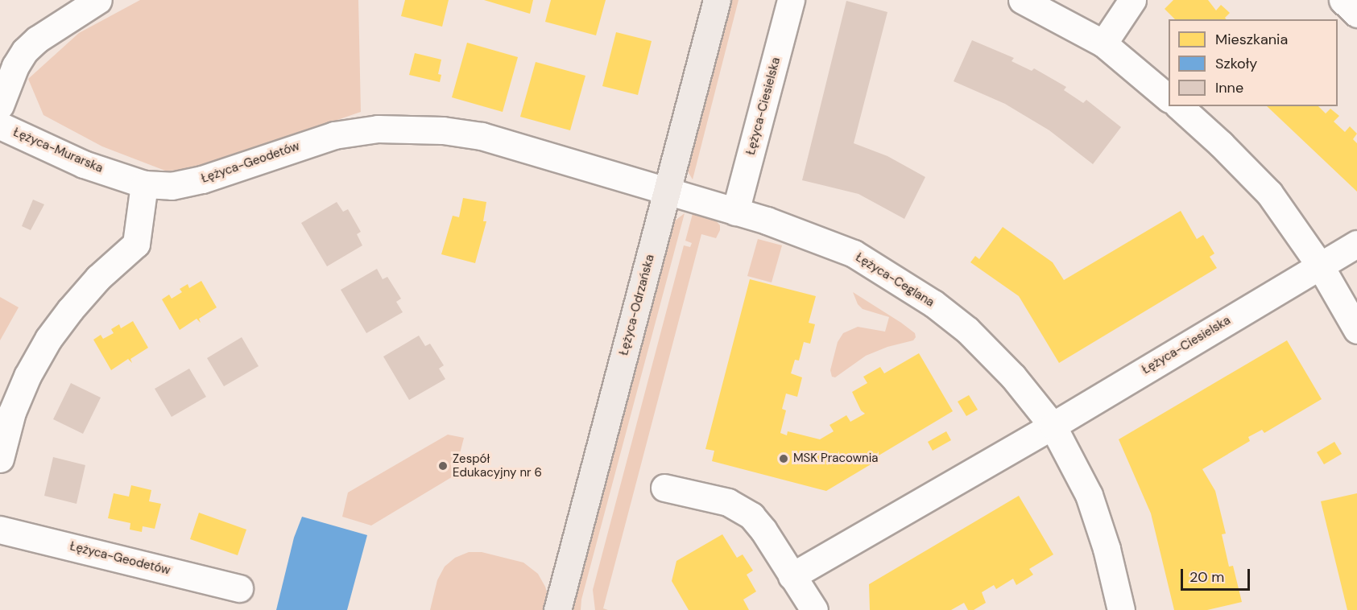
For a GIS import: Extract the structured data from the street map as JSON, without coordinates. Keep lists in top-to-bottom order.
{
  "streets": {
    "main road": ["Łężyca-Odrzańska"],
    "street": [
      "Łężyca-Ciesielska",
      "Łężyca-Murarska",
      "Łężyca-Geodetów",
      "Łężyca-Ceglana"
    ]
  },
  "crossings": [
    ["Łężyca-Ciesielska", "Łężyca-Ceglana"],
    ["Łężyca-Murarska", "Łężyca-Geodetów"],
    ["Łężyca-Geodetów", "Łężyca-Ceglana"],
    ["Łężyca-Geodetów", "Łężyca-Odrzańska"],
    ["Łężyca-Ceglana", "Łężyca-Odrzańska"]
  ],
  "places": ["MSK Pracownia", "Zespół Edukacyjny nr 6"],
  "legend": ["Mieszkania", "Szkoły", "Inne"],
  "scale_bar": "20 m"
}
